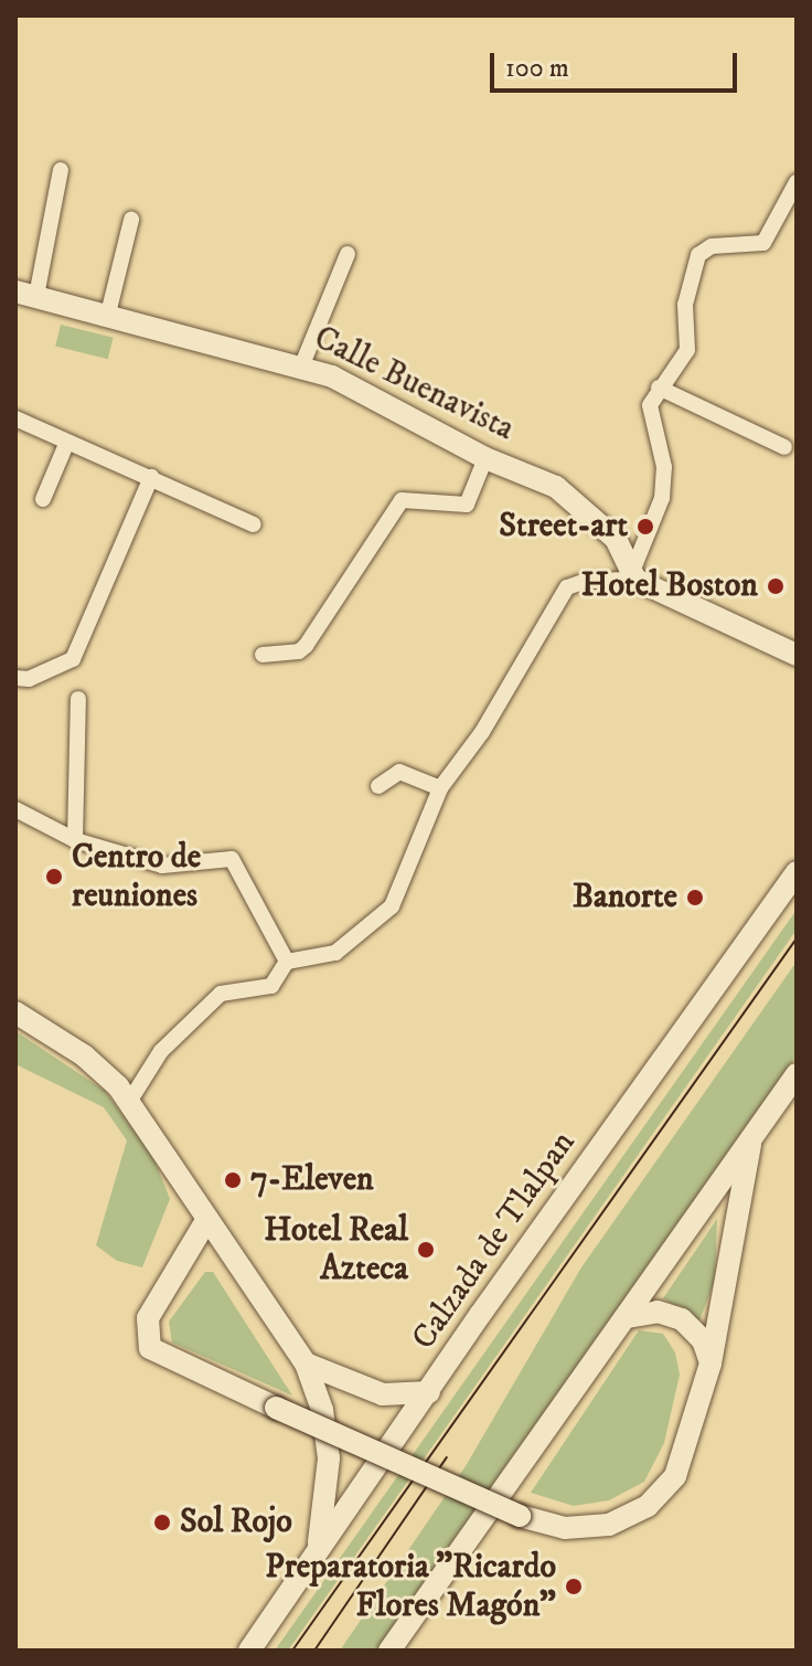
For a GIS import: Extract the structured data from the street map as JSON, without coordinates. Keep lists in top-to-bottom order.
{
  "streets": {
    "main road": ["Calle Buenavista", "Calzada de Tlalpan"]
  },
  "places": [
    "Street-art",
    "Hotel Boston",
    "Centro de reuniones",
    "Banorte",
    "7-Eleven",
    "Hotel Real Azteca",
    "Sol Rojo",
    "Preparatoria \"Ricardo Flores Magón\""
  ],
  "scale_bar": "100 m"
}
